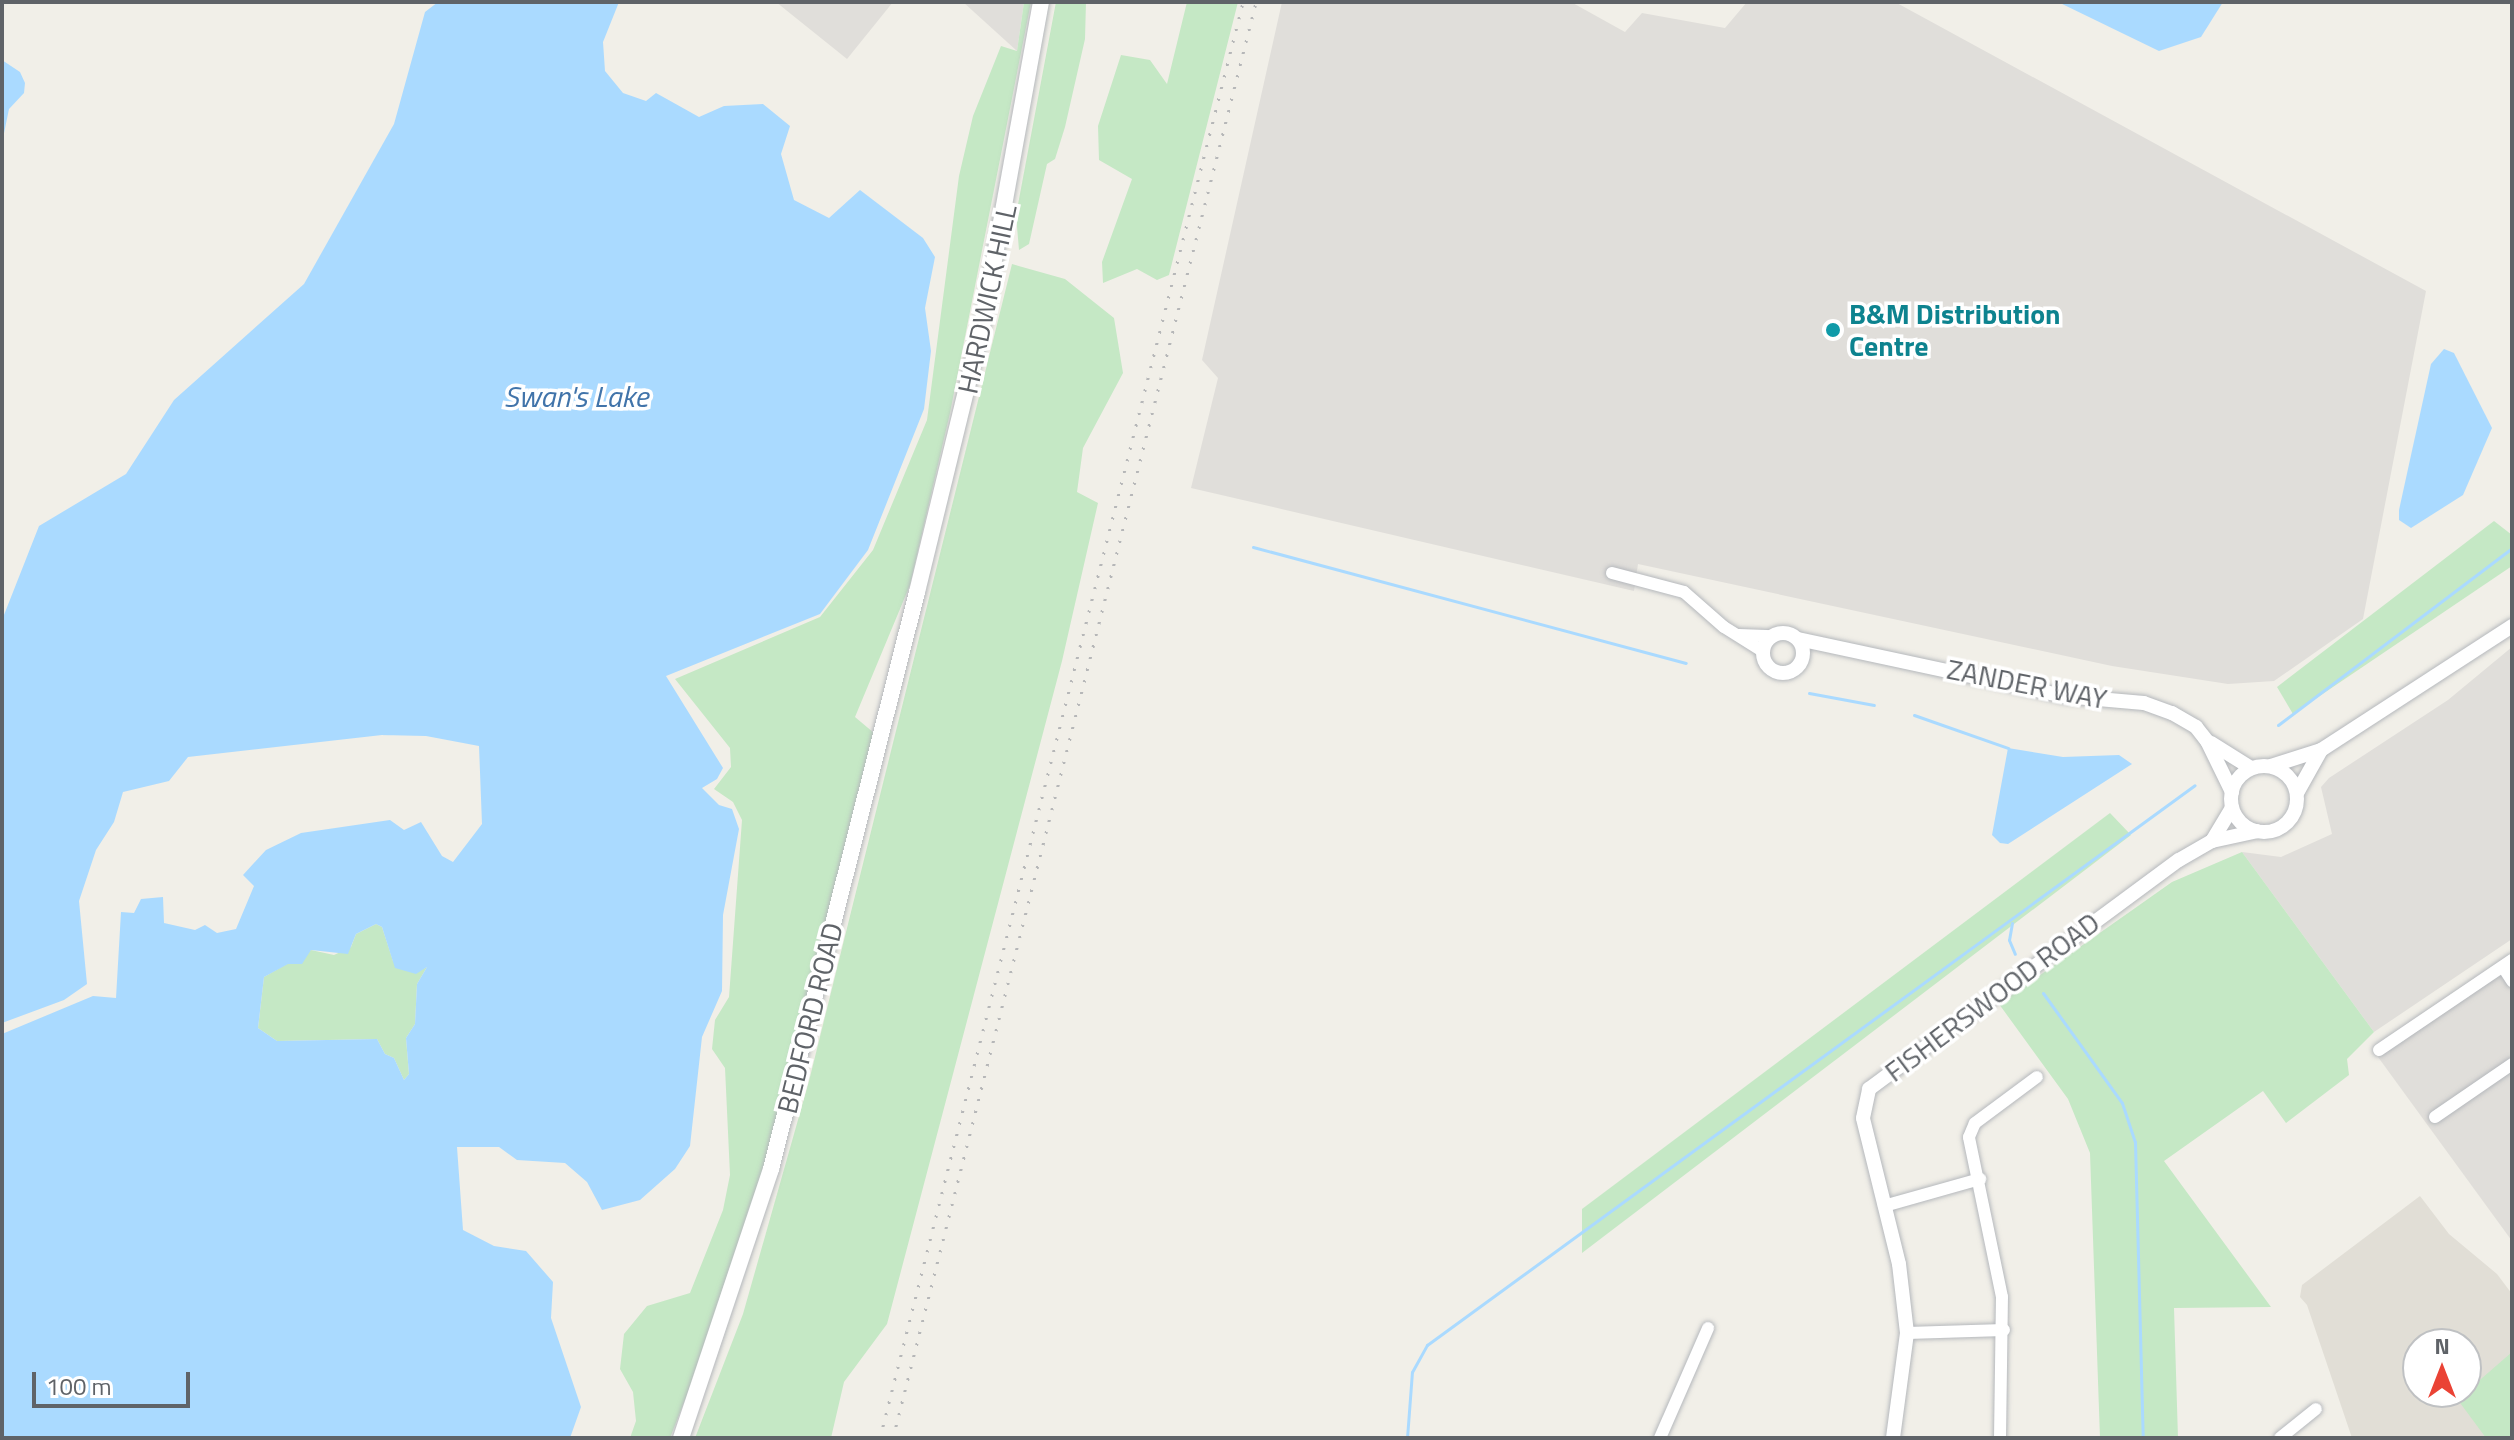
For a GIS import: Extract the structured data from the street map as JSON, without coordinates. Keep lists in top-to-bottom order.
{
  "streets": {
    "main road": ["HARDWICK HILL", "BEDFORD ROAD"],
    "street": ["ZANDER WAY", "FISHERSWOOD ROAD"]
  },
  "crossings": [
    ["HARDWICK HILL", "BEDFORD ROAD"]
  ],
  "water": ["Swan's Lake"],
  "places": ["B&M Distribution Centre"],
  "scale_bar": "100 m",
  "north": "top"
}
